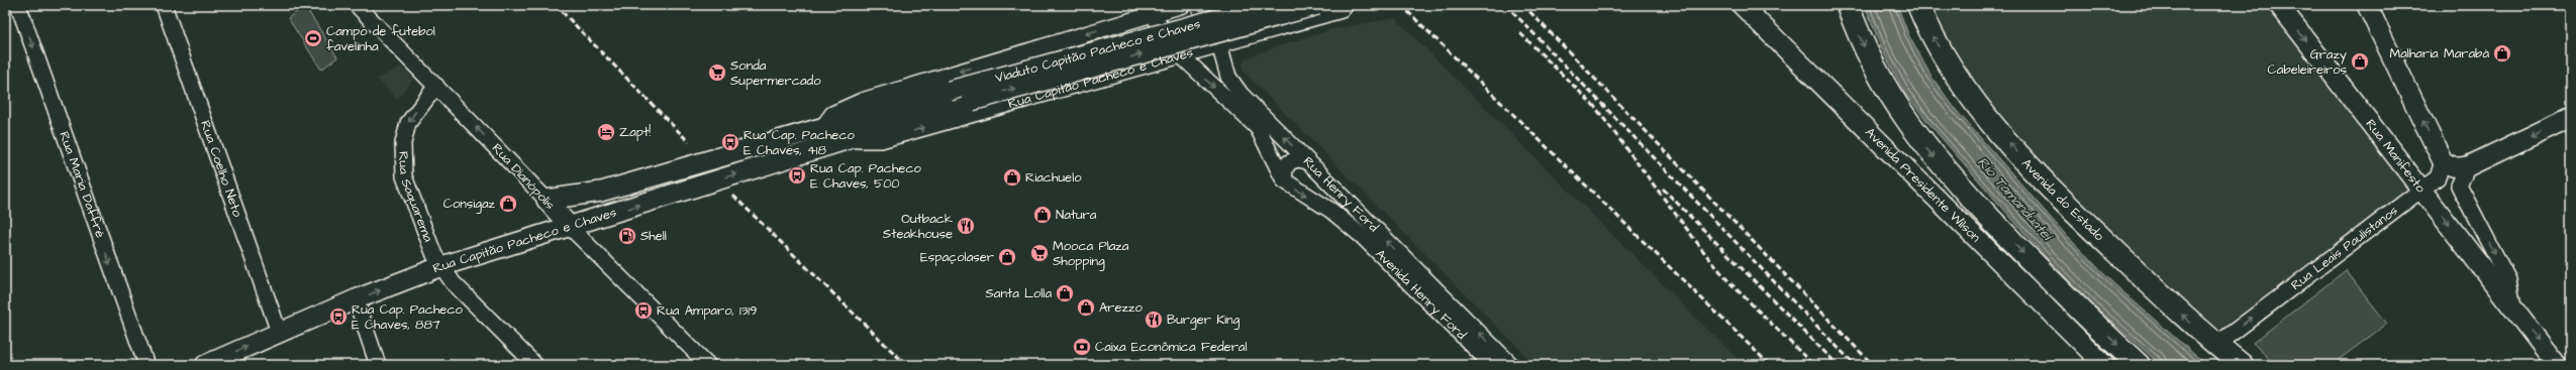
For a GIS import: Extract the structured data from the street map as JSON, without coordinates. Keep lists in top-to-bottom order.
{
  "streets": {
    "highway": ["Avenida do Estado"],
    "main road": [
      "Viaduto Capitão Pacheco e Chaves",
      "Rua Capitão Pacheco e Chaves",
      "Rua Manifesto",
      "Rua Dianópolis",
      "Avenida Presidente Wilson"
    ],
    "street": [
      "Rua Coelho Neto",
      "Rua Maria Daffré",
      "Rua Henry Ford",
      "Rua Saquarema",
      "Rua Leais Paulistanos",
      "Avenida Henry Ford"
    ]
  },
  "crossings": [
    ["Viaduto Capitão Pacheco e Chaves", "Rua Capitão Pacheco e Chaves"],
    ["Rua Capitão Pacheco e Chaves", "Rua Coelho Neto"],
    ["Rua Capitão Pacheco e Chaves", "Rua Dianópolis"],
    ["Rua Capitão Pacheco e Chaves", "Rua Henry Ford"],
    ["Rua Capitão Pacheco e Chaves", "Rua Saquarema"],
    ["Rua Manifesto", "Rua Leais Paulistanos"],
    ["Rua Dianópolis", "Rua Saquarema"],
    ["Avenida do Estado", "Rua Leais Paulistanos"]
  ],
  "one_way": [
    "Rua Manifesto",
    "Rua Maria Daffré",
    "Rua Saquarema",
    "Rua Leais Paulistanos",
    "Avenida Henry Ford"
  ],
  "water": ["Rio Tamanduateí"],
  "places": {
    "sports": ["Campo de futebol favelinha"],
    "shop": [
      "Malharia Marabá",
      "Grazy Cabeleireiros",
      "Riachuelo",
      "Consigaz",
      "Natura",
      "Espaçolaser",
      "Santa Lolla",
      "Arezzo"
    ],
    "supermarket": ["Sonda Supermercado", "Mooca Plaza Shopping"],
    "hotel": ["Zapt!"],
    "bus stop": [
      "Rua Cap. Pacheco E Chaves, 418",
      "Rua Cap. Pacheco E Chaves, 500",
      "Rua Amparo, 1319",
      "Rua Cap. Pacheco E Chaves, 887"
    ],
    "restaurant": ["Outback Steakhouse", "Burger King"],
    "fuel station": ["Shell"],
    "bank": ["Caixa Econômica Federal"]
  }
}
